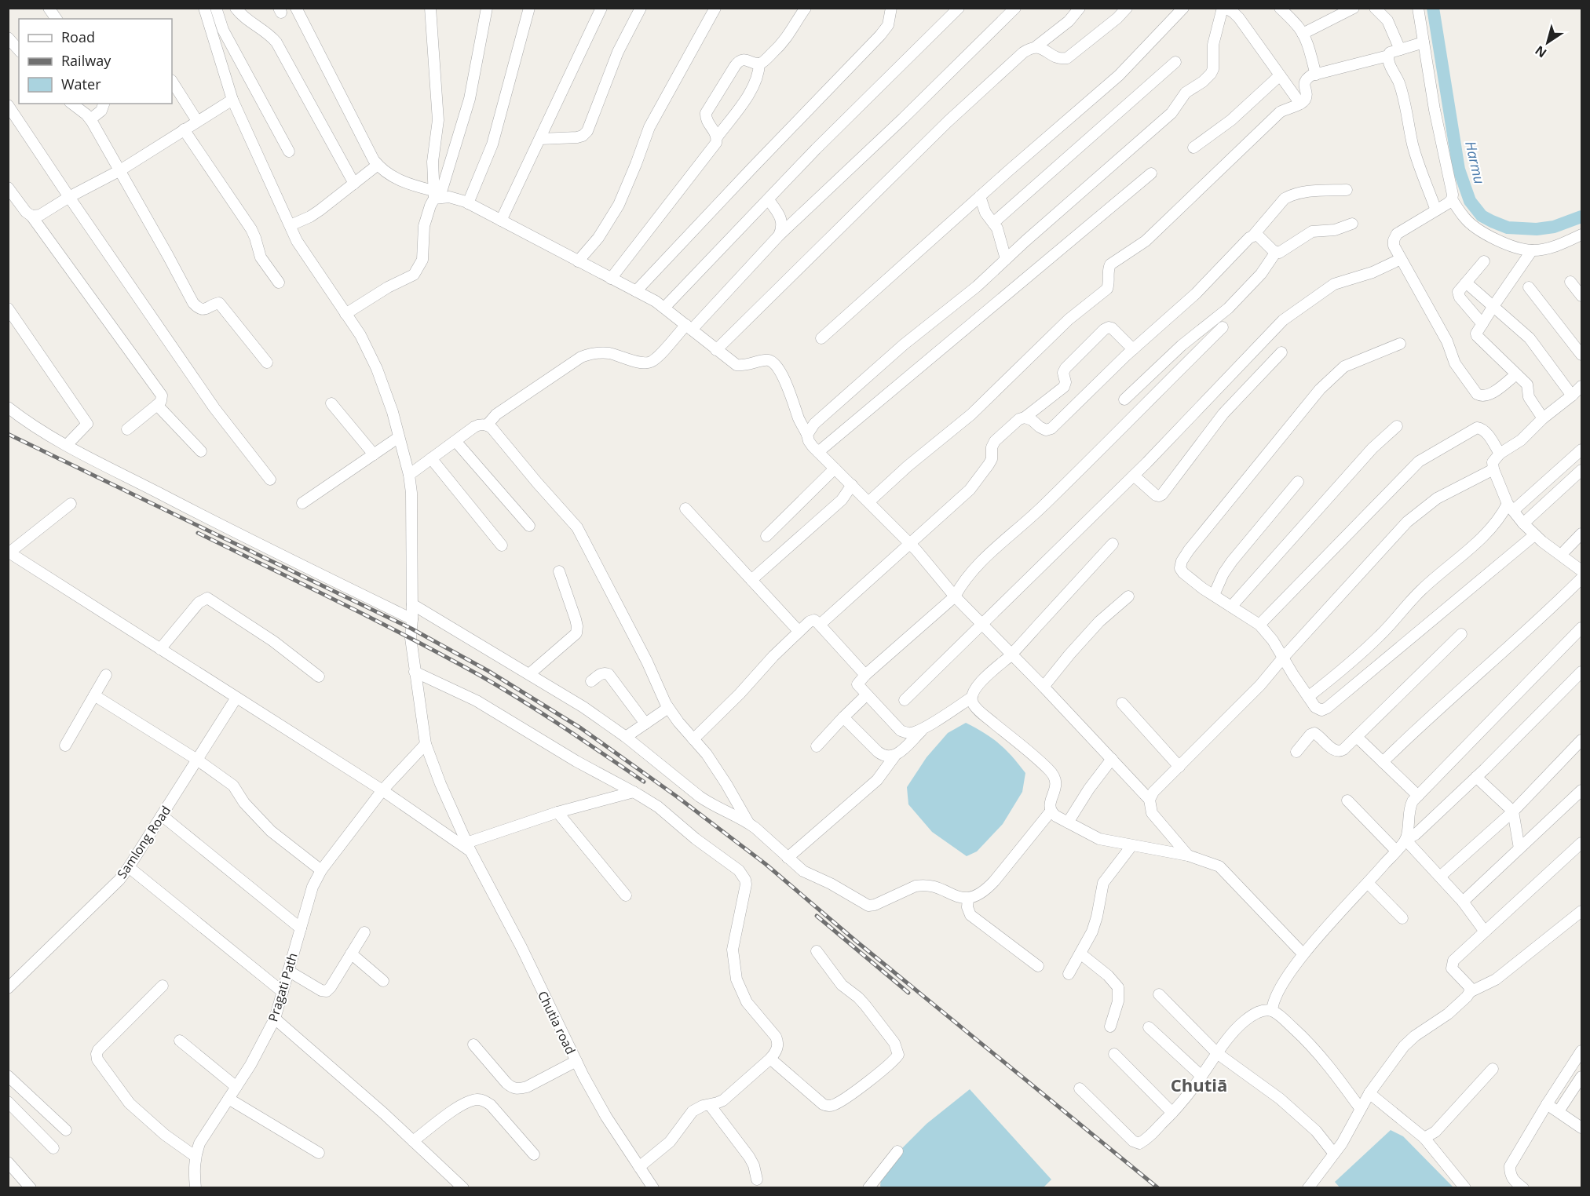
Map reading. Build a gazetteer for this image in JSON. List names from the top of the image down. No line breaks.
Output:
{"streets":{"street":["Samlong Road","Pragati Path","Chutia road"]},"crossings":[["Pragati Path","Chutia road"]],"districts":["Chutiā"],"water":["Harmu"],"legend":["Road","Railway","Water"],"north":"bottom left"}
